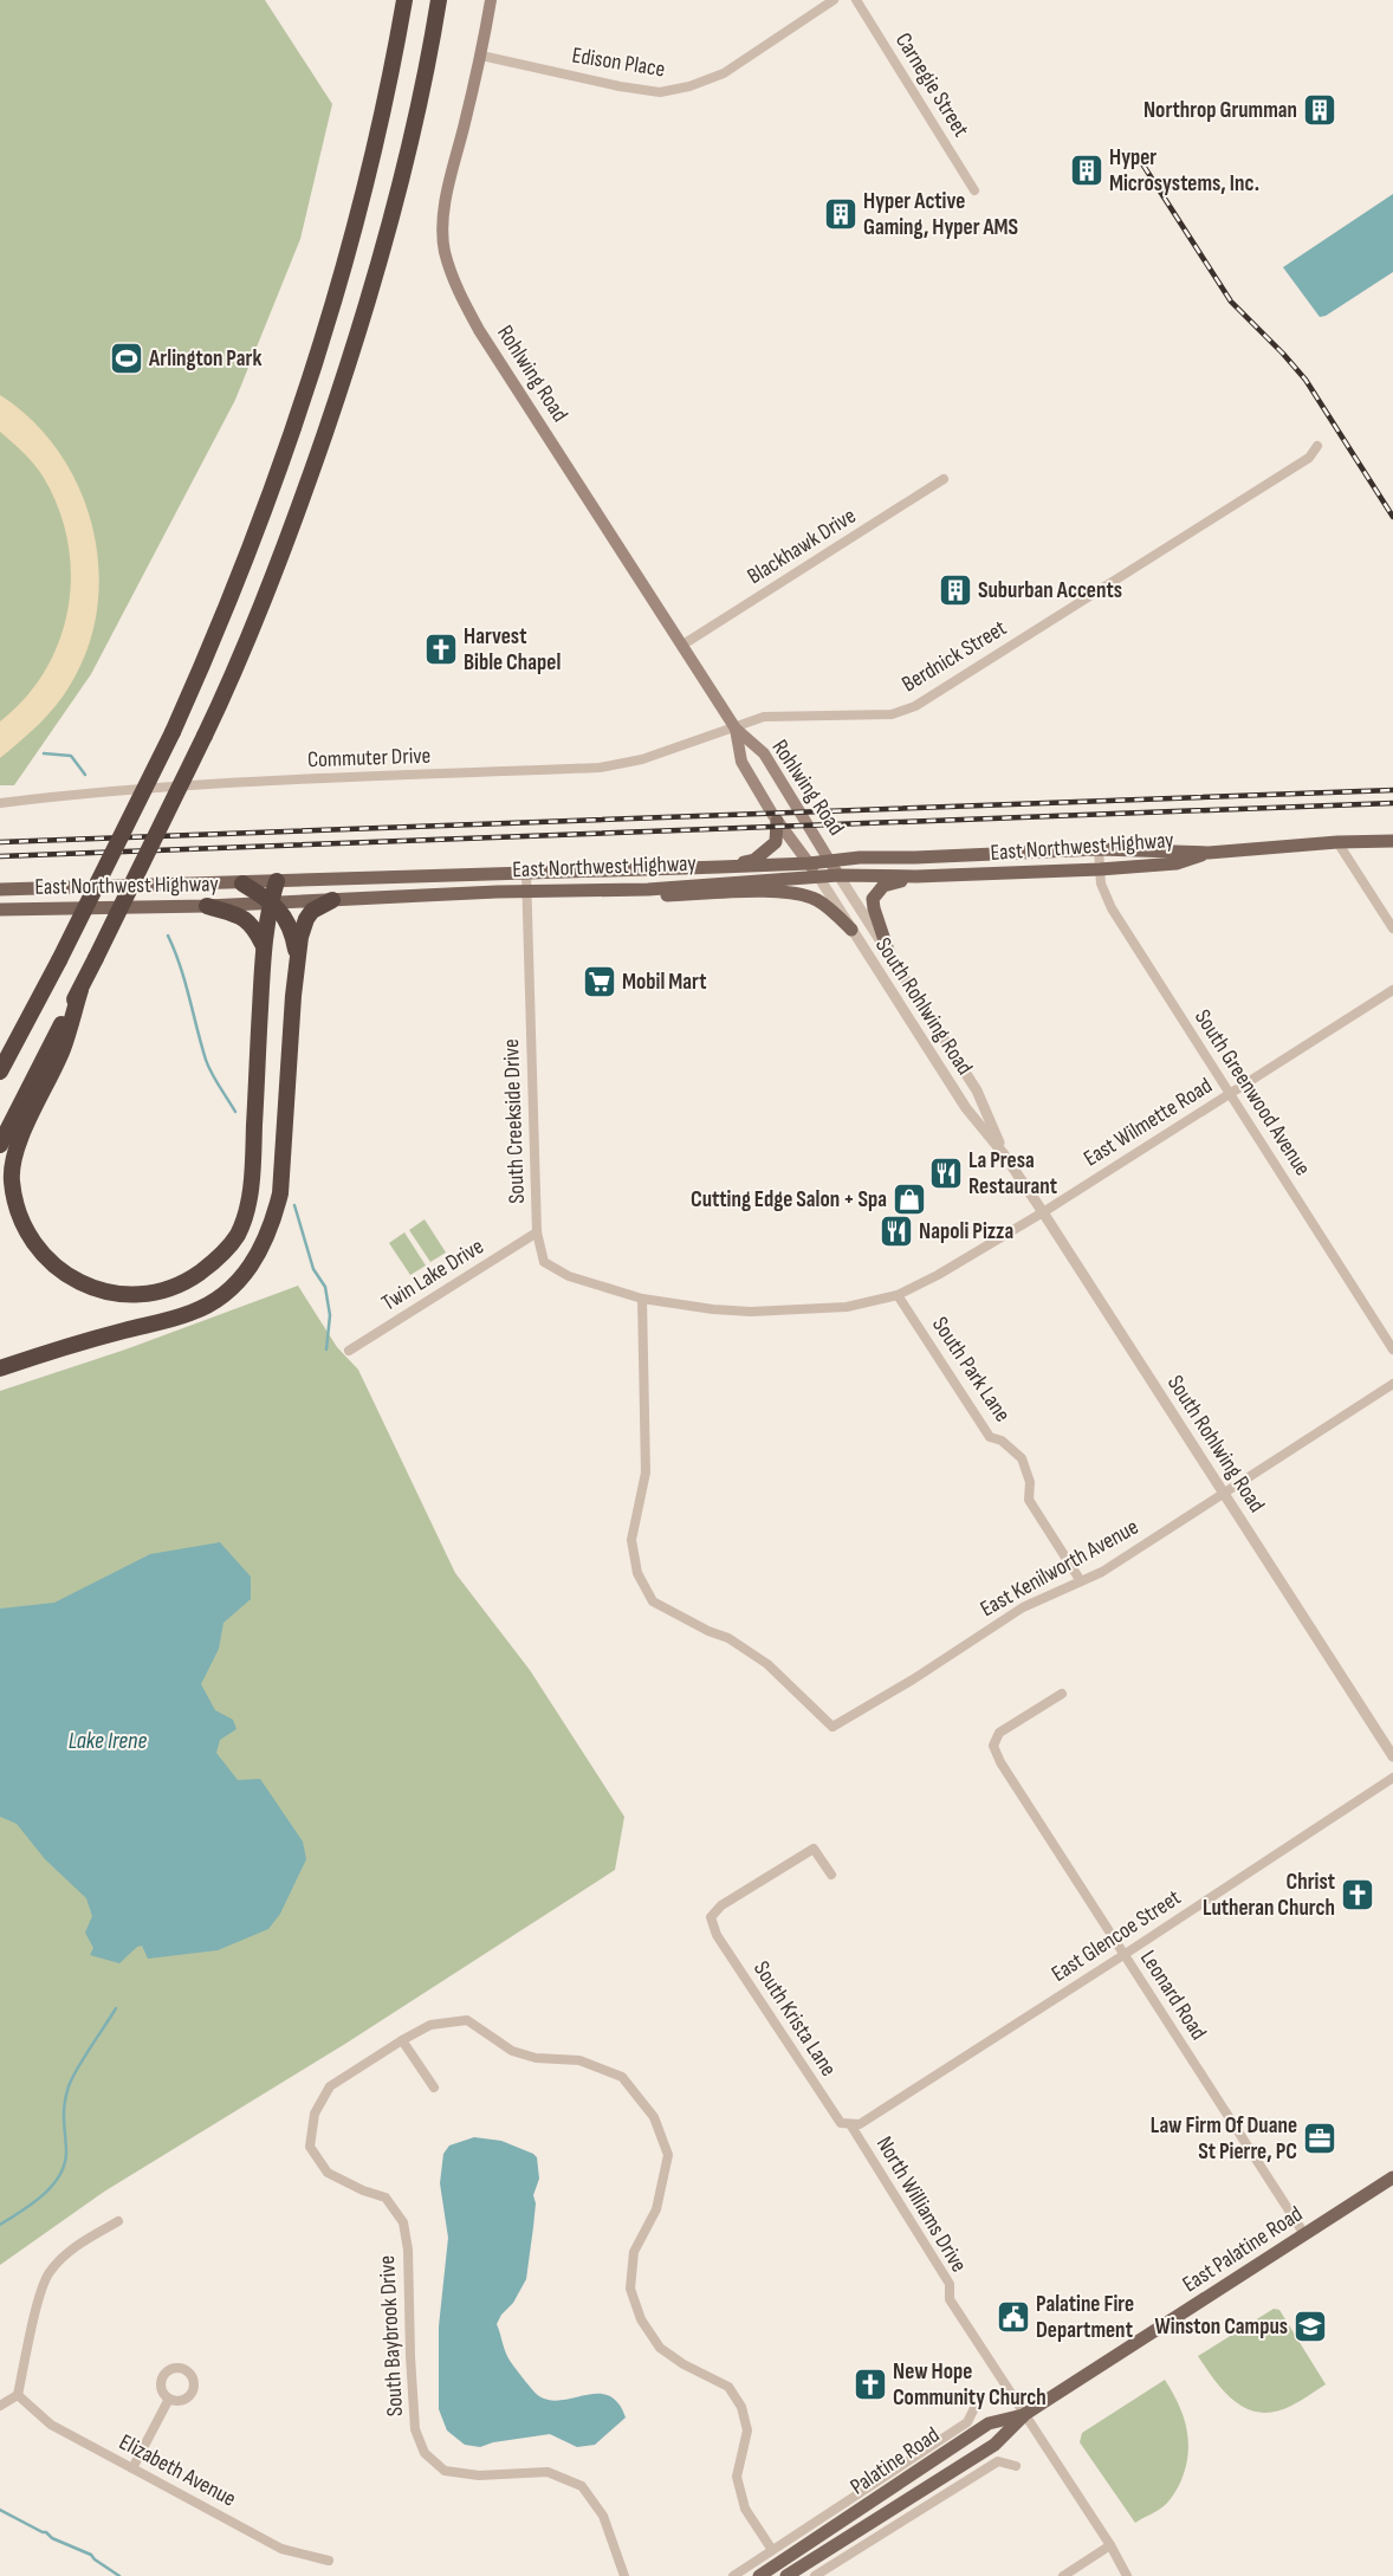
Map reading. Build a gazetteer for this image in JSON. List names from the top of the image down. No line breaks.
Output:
{"streets":{"main road":["Rohlwing Road","East Northwest Highway","East Palatine Road","Palatine Road"],"street":["Edison Place","Carnegie Street","Blackhawk Drive","Berdnick Street","Commuter Drive","South Rohlwing Road","South Greenwood Avenue","South Creekside Drive","East Wilmette Road","Twin Lake Drive","South Park Lane","East Kenilworth Avenue","East Glencoe Street","Leonard Road","South Krista Lane","North Williams Drive","South Baybrook Drive","Elizabeth Avenue"]},"crossings":[["Edison Place","Rohlwing Road"],["Rohlwing Road","Blackhawk Drive"],["Rohlwing Road","Berdnick Street"],["Rohlwing Road","Commuter Drive"],["Rohlwing Road","East Northwest Highway"],["Rohlwing Road","South Rohlwing Road"],["Berdnick Street","Commuter Drive"],["East Northwest Highway","South Rohlwing Road"],["East Northwest Highway","South Greenwood Avenue"],["East Northwest Highway","South Creekside Drive"],["South Rohlwing Road","East Wilmette Road"],["South Rohlwing Road","East Kenilworth Avenue"],["South Greenwood Avenue","East Wilmette Road"],["South Creekside Drive","East Wilmette Road"],["South Creekside Drive","Twin Lake Drive"],["South Creekside Drive","East Kenilworth Avenue"],["East Wilmette Road","South Park Lane"],["East Wilmette Road","East Kenilworth Avenue"],["South Park Lane","East Kenilworth Avenue"],["East Glencoe Street","Leonard Road"],["East Glencoe Street","South Krista Lane"],["East Glencoe Street","North Williams Drive"],["Leonard Road","East Palatine Road"],["South Krista Lane","North Williams Drive"],["North Williams Drive","East Palatine Road"],["North Williams Drive","Palatine Road"],["East Palatine Road","Palatine Road"],["South Baybrook Drive","Palatine Road"]],"water":["Lake Irene"],"places":{"building":["Northrop Grumman","Hyper Microsystems, Inc.","Hyper Active Gaming, Hyper AMS","Suburban Accents"],"sports":["Arlington Park"],"church":["Harvest Bible Chapel","Christ Lutheran Church","New Hope Community Church"],"supermarket":["Mobil Mart"],"restaurant":["La Presa Restaurant","Napoli Pizza"],"shop":["Cutting Edge Salon + Spa"],"office":["Law Firm Of Duane St Pierre, PC"],"public building":["Palatine Fire Department"],"school or university":["Winston Campus"]}}
